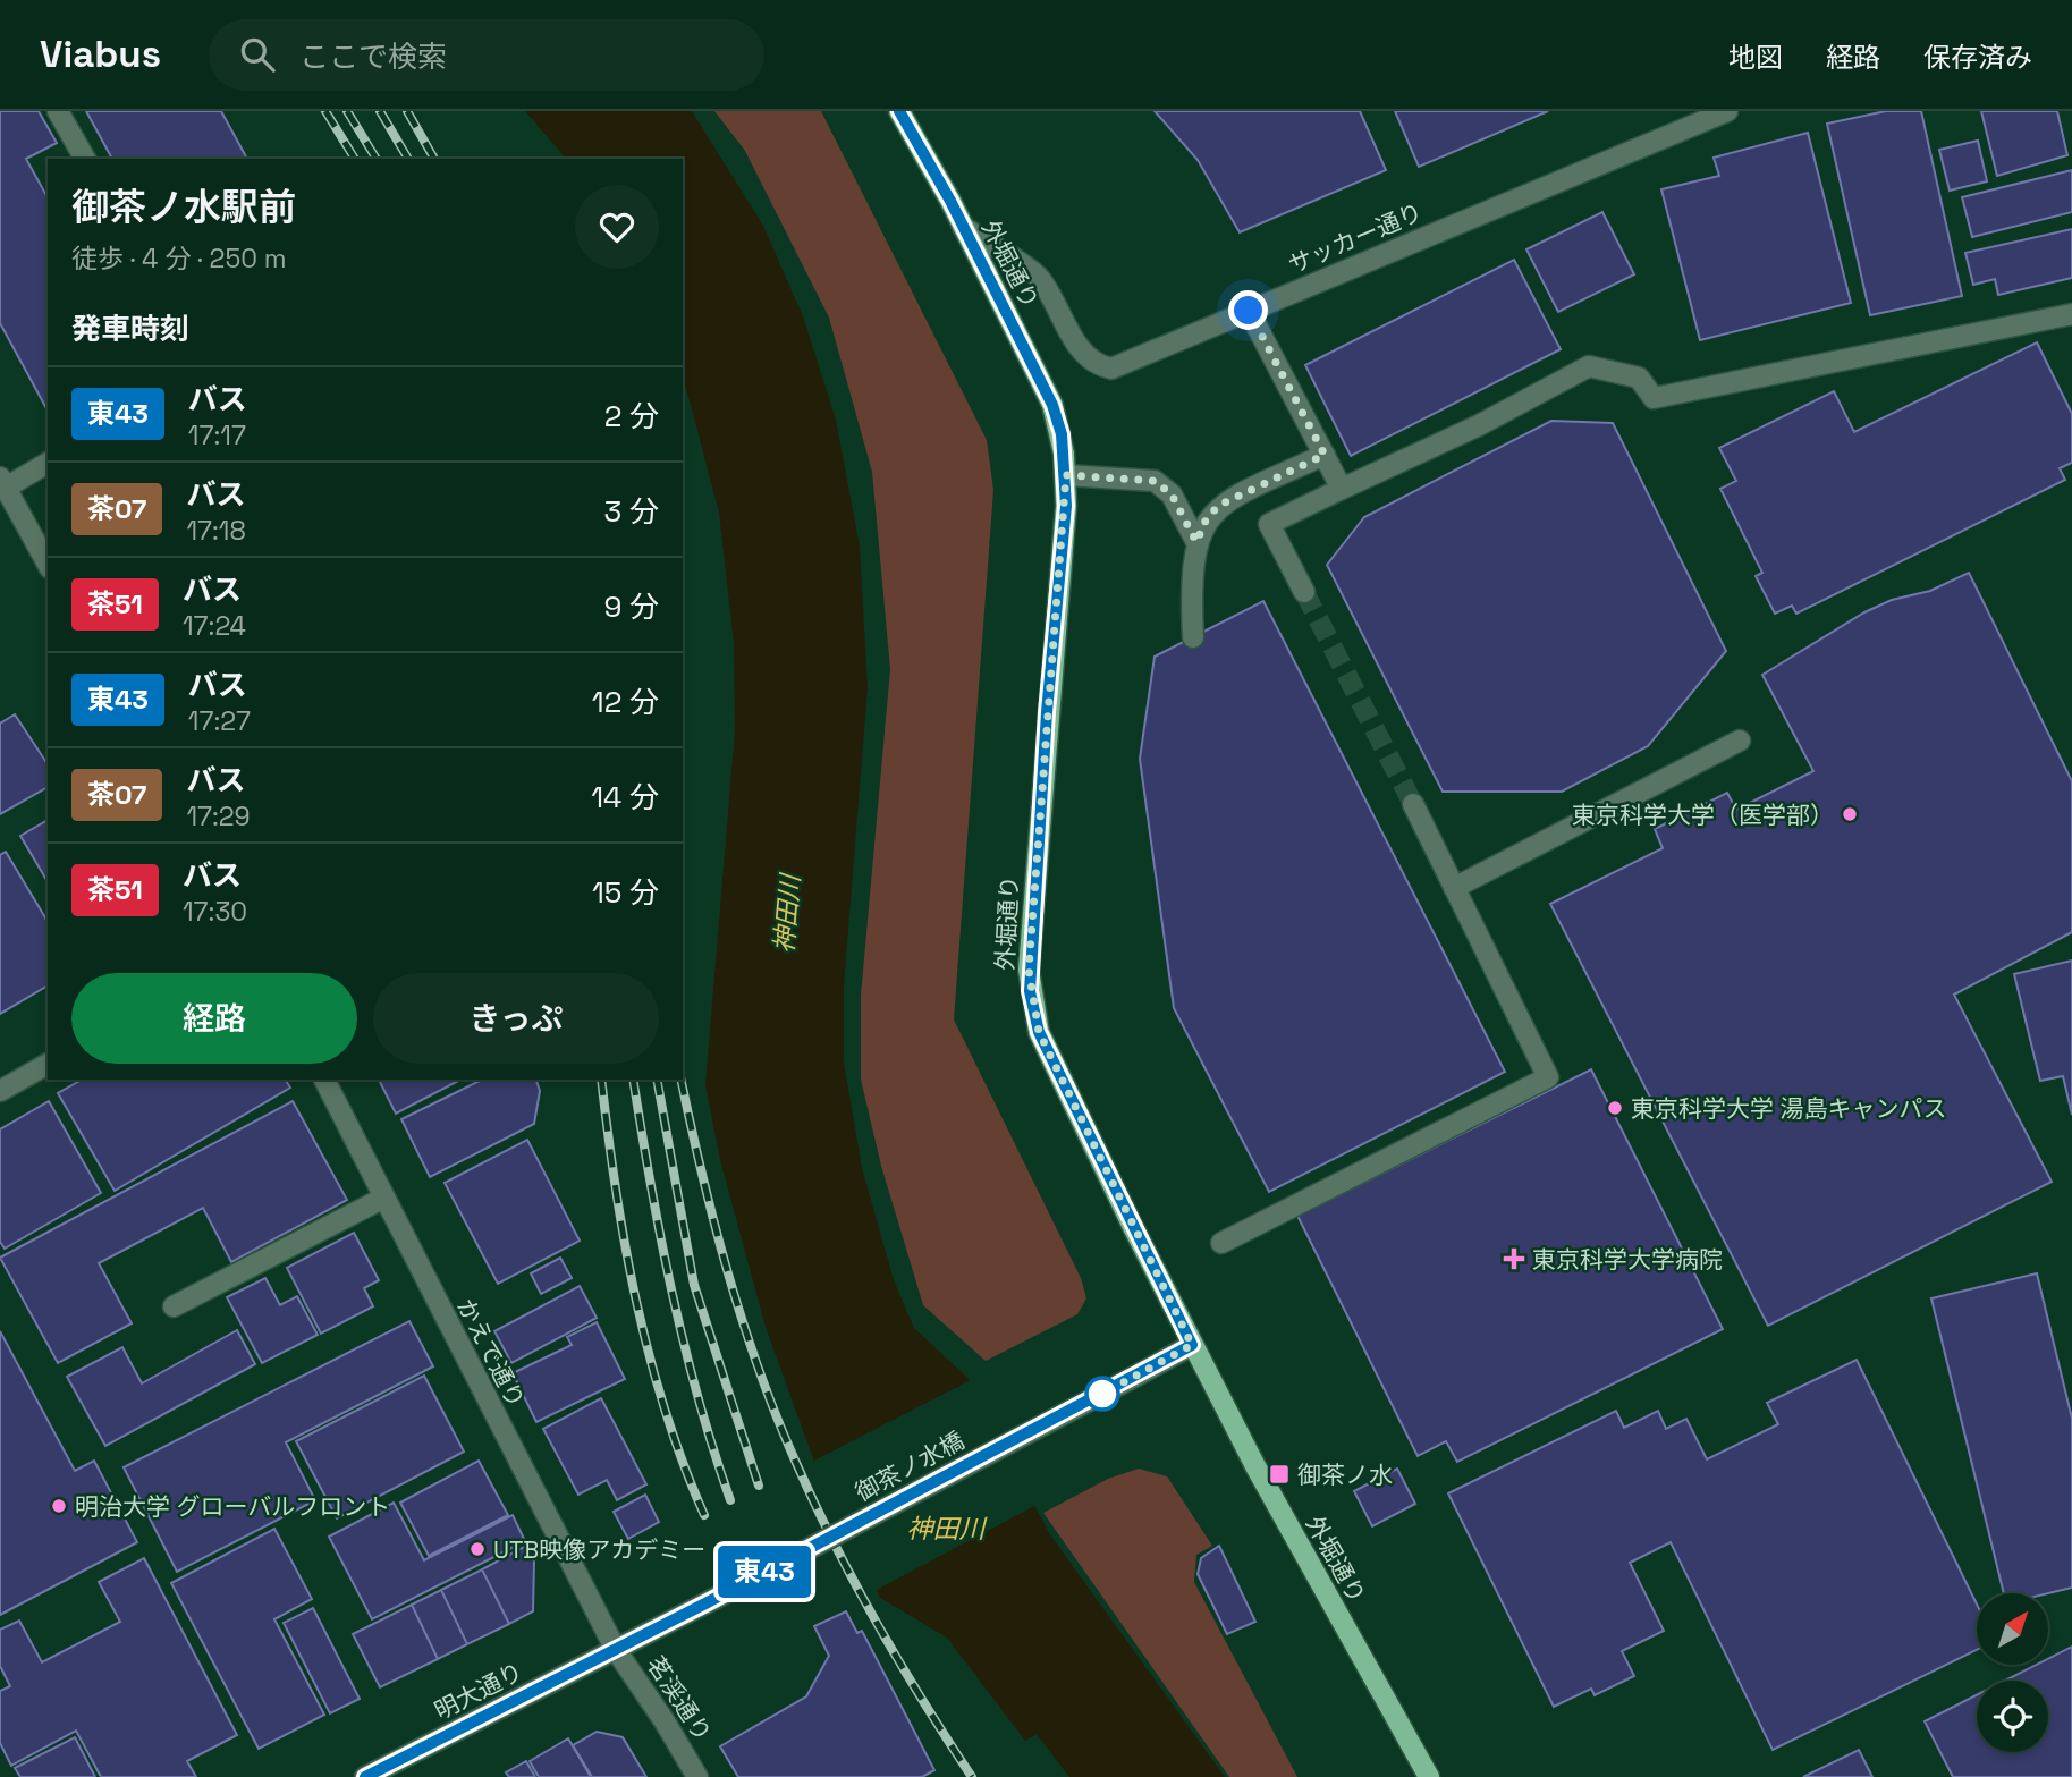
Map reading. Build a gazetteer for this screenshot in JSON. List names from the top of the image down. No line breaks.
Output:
{"streets":{"main road":["外堀通り"],"street":["サッカー通り","かえで通り","御茶ノ水橋","明大通り","茗渓通り"]},"crossings":[["サッカー通り","外堀通り"],["外堀通り","御茶ノ水橋"],["かえで通り","御茶ノ水橋"],["かえで通り","明大通り"],["かえで通り","茗渓通り"],["御茶ノ水橋","明大通り"],["御茶ノ水橋","茗渓通り"],["明大通り","茗渓通り"]],"water":["神田川"],"places":{"other":["東京科学大学（医学部）","東京科学大学 湯島キャンパス","明治大学 グローバルフロント","UTB映像アカデミー"],"health":["東京科学大学病院"],"transit":["御茶ノ水"]},"lines":["bus line 東43"],"north":"top right","page":{"header":"Viabus","search":"ここで検索","nav":["地図","経路","保存済み"],"on_map":"東43","heading":[["御茶ノ水駅前","徒歩 · 4 分 · 250 m"],"発車時刻"],"list":[{"mark":"東43","name":"バス","note":"17:17","value":"2 分"},{"mark":"茶07","name":"バス","note":"17:18","value":"3 分"},{"mark":"茶51","name":"バス","note":"17:24","value":"9 分"},{"mark":"東43","name":"バス","note":"17:27","value":"12 分"},{"mark":"茶07","name":"バス","note":"17:29","value":"14 分"},{"mark":"茶51","name":"バス","note":"17:30","value":"15 分"}],"buttons":["経路","きっぷ"]}}
